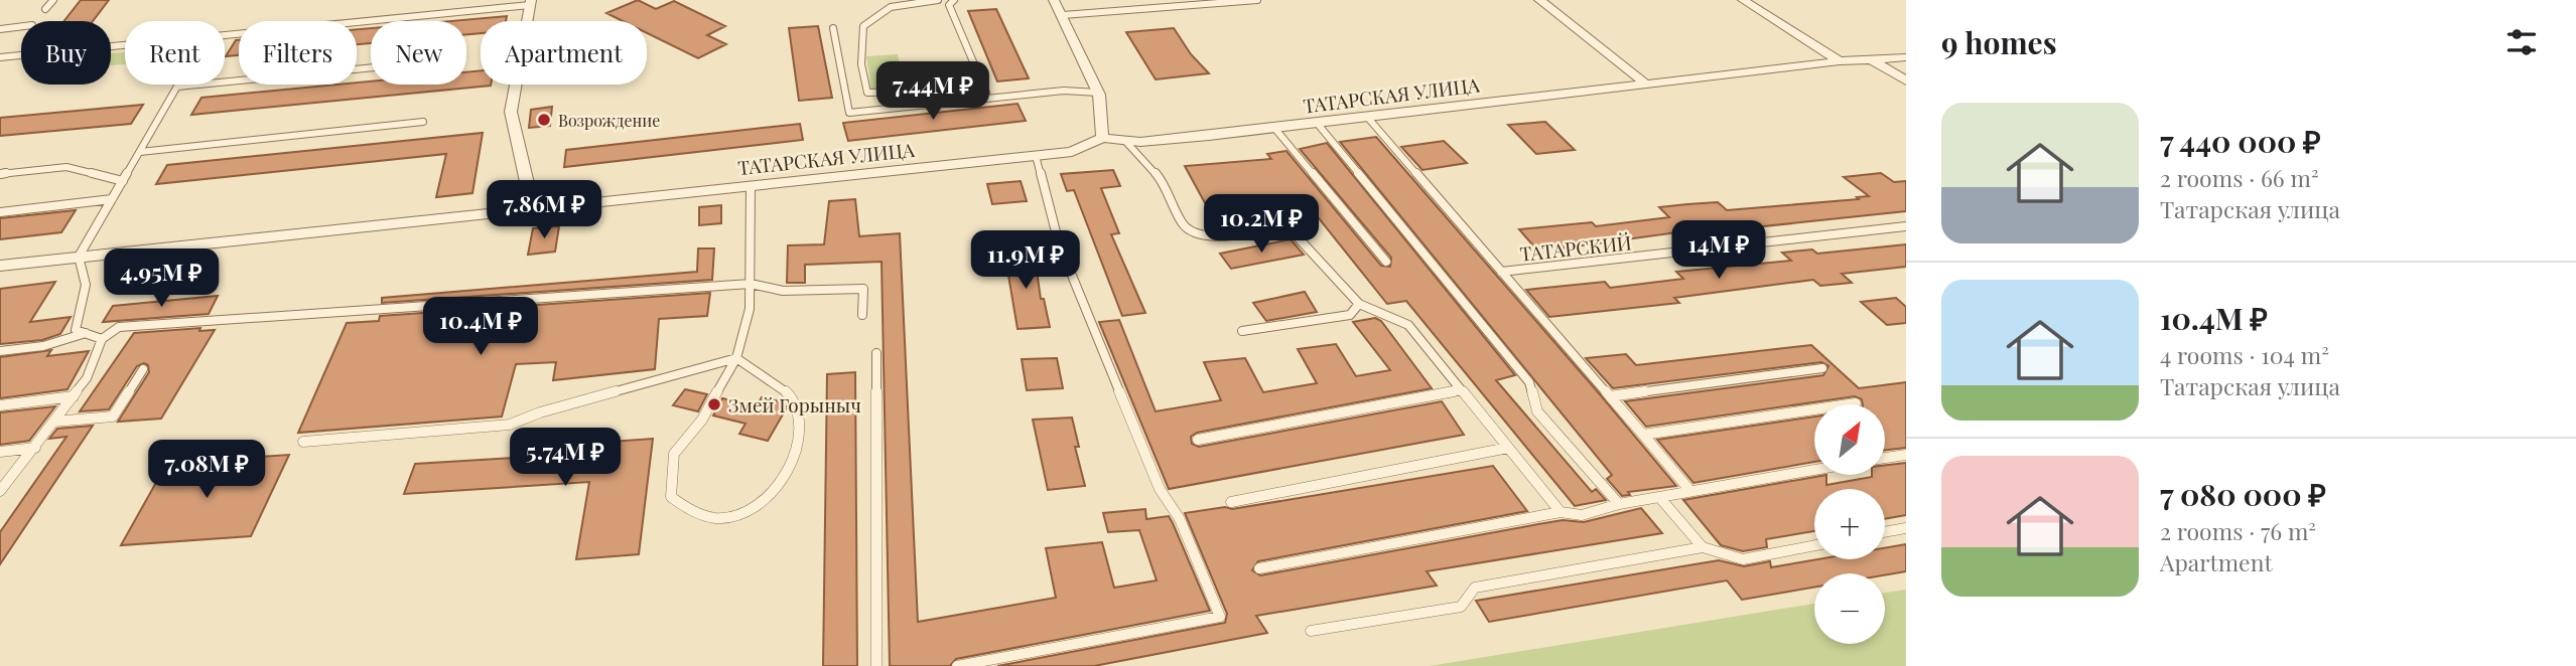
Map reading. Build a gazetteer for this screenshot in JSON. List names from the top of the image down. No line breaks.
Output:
{"streets":{"street":["ТАТАРСКАЯ УЛИЦА"],"lane":["ТАТАРСКИЙ"]},"places":["Возрождение","Змей Горыныч"],"north":"top right","page":{"heading":"9 homes","chip":["Buy","Rent","Filters","New","Apartment"],"price":["7.44M ₽","7.86M ₽","10.2M ₽","14M ₽","11.9M ₽","4.95M ₽","10.4M ₽","5.74M ₽","7.08M ₽"],"list":[{"name":"7 440 000 ₽","note":"2 rooms · 66 m² · Татарская улица"},{"name":"10.4M ₽","note":"4 rooms · 104 m² · Татарская улица"},{"name":"7 080 000 ₽","note":"2 rooms · 76 m² · Apartment"}],"map_buttons":["+","−"]}}
